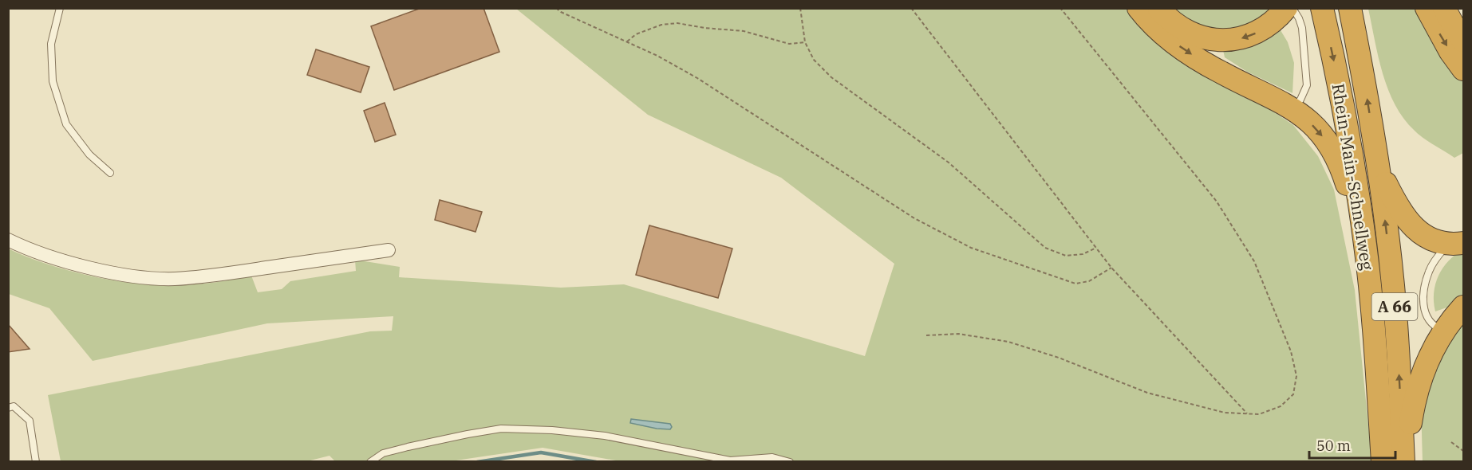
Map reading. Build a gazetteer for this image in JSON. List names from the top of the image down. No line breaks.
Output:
{"streets":{"highway":["Rhein-Main-Schnellweg","A 66"]},"scale_bar":"50 m"}
